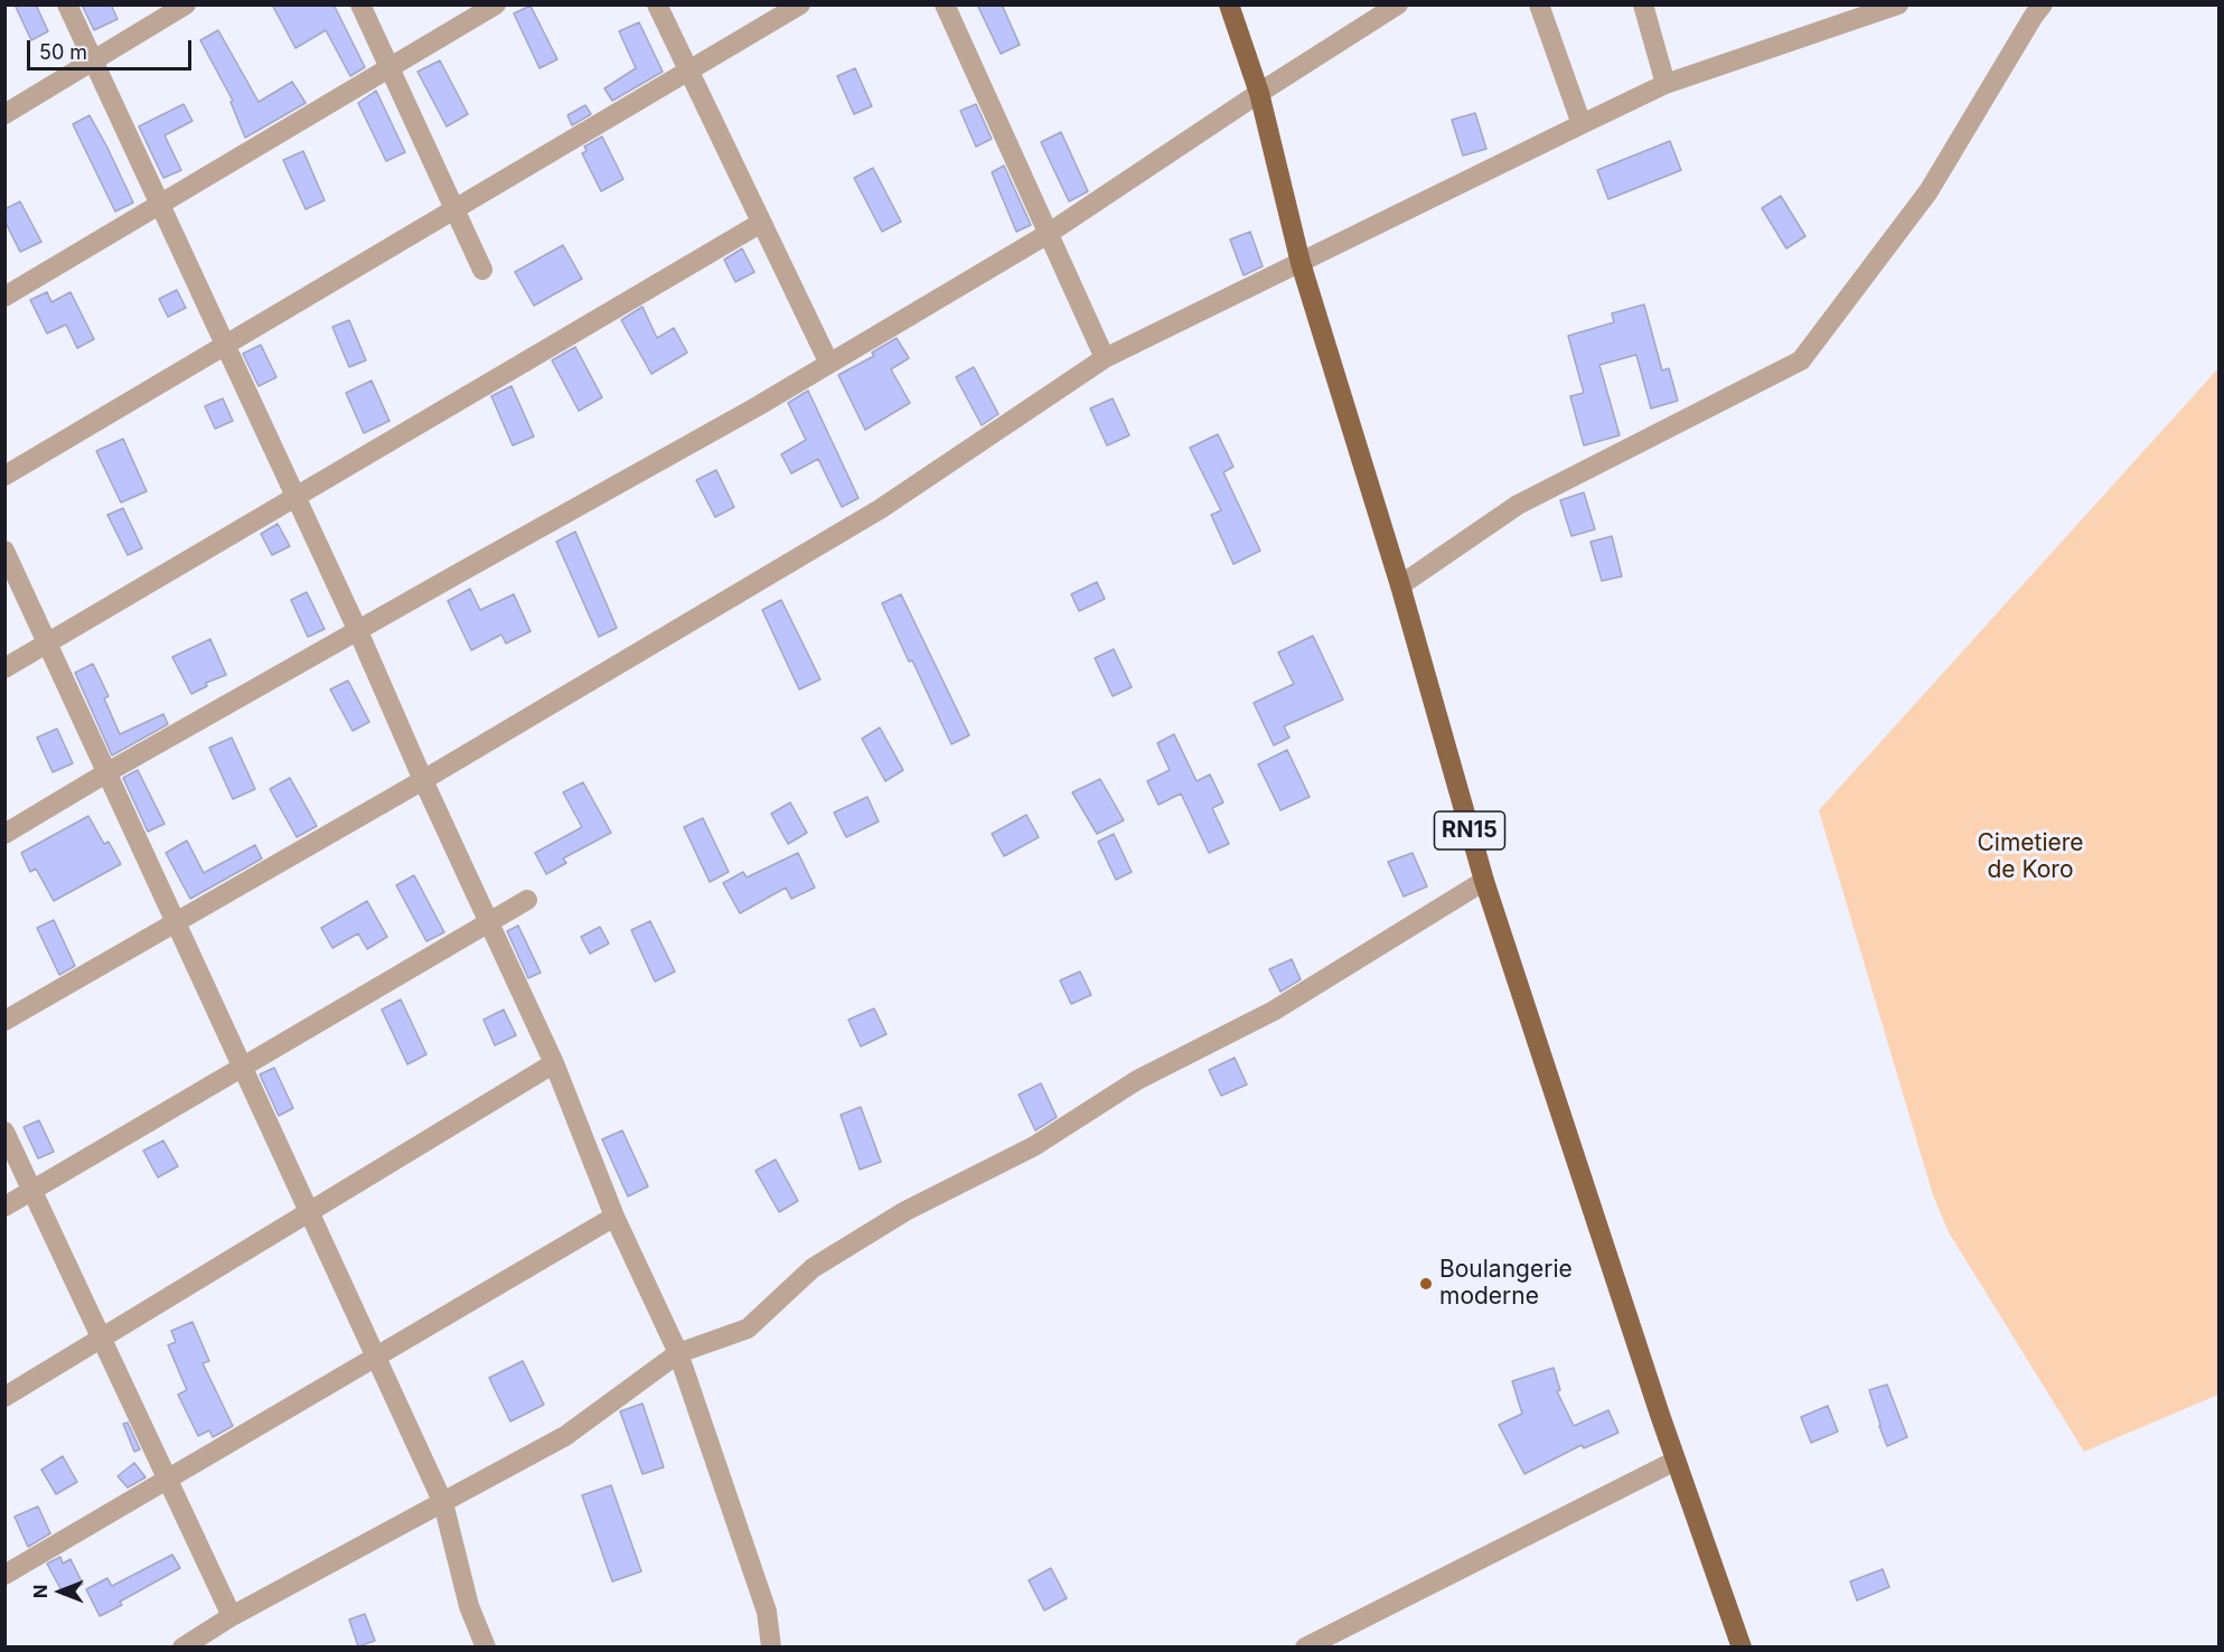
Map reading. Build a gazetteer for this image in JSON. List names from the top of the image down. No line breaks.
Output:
{"streets":{"main road":["RN15"]},"parks":["Cimetiere de Koro"],"places":["Boulangerie moderne"],"scale_bar":"50 m","north":"left"}
